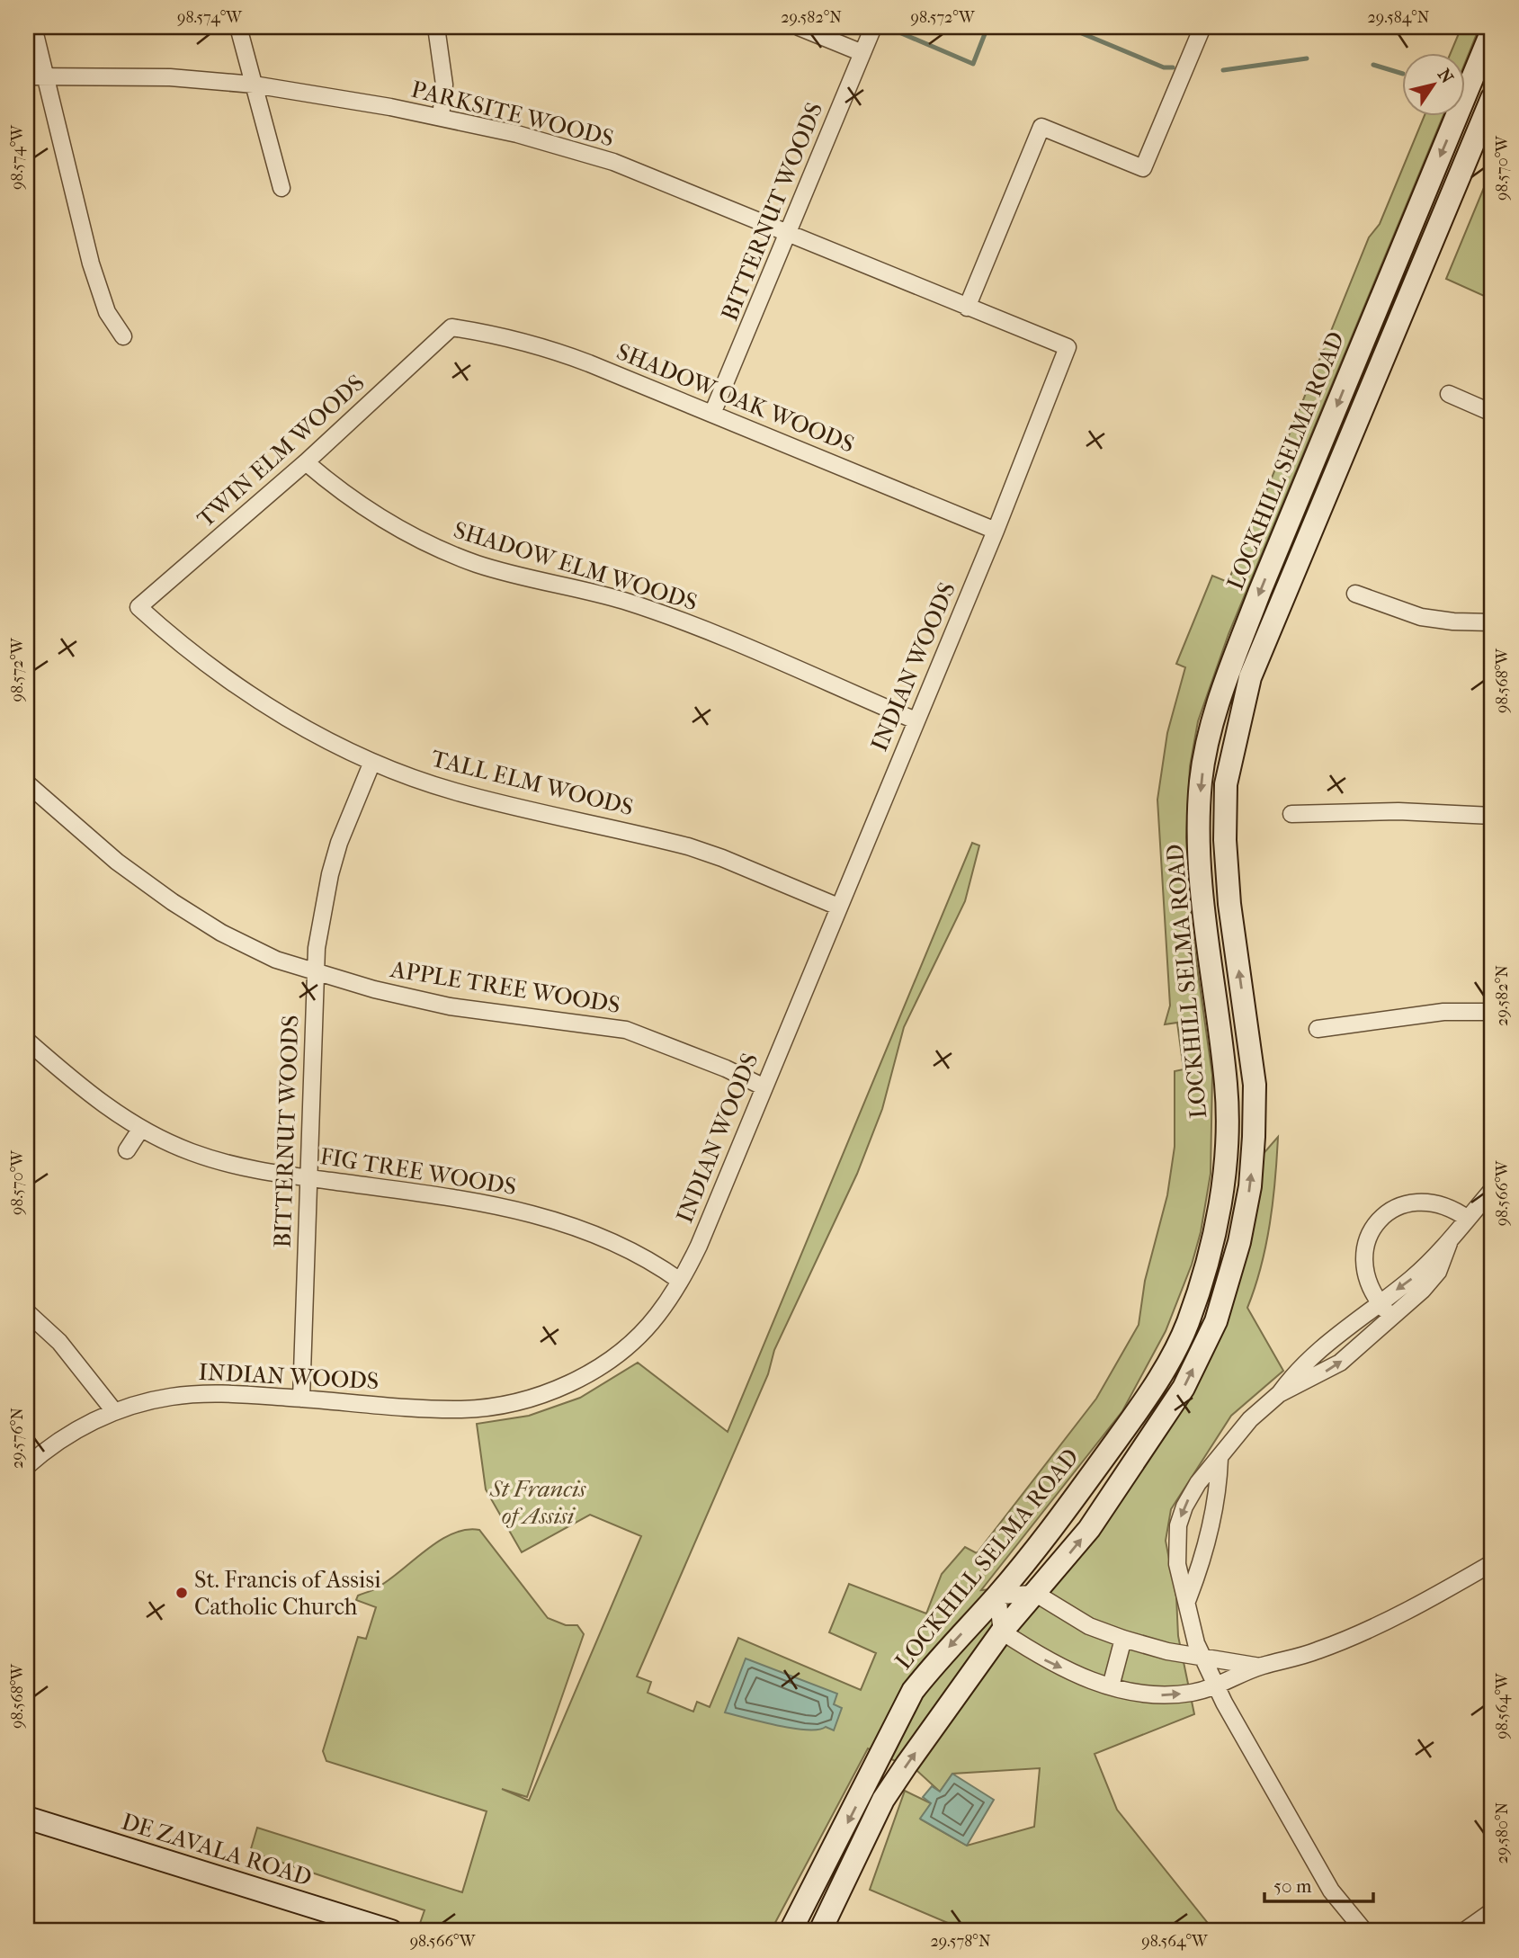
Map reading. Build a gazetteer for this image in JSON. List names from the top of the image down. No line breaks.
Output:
{"streets":{"main road":["LOCKHILL SELMA ROAD","DE ZAVALA ROAD"],"street":["PARKSITE WOODS","BITTERNUT WOODS","SHADOW OAK WOODS","TWIN ELM WOODS","SHADOW ELM WOODS","INDIAN WOODS","TALL ELM WOODS","APPLE TREE WOODS","FIG TREE WOODS"]},"crossings":[["PARKSITE WOODS","BITTERNUT WOODS"],["PARKSITE WOODS","INDIAN WOODS"],["BITTERNUT WOODS","SHADOW OAK WOODS"],["BITTERNUT WOODS","INDIAN WOODS"],["BITTERNUT WOODS","TALL ELM WOODS"],["BITTERNUT WOODS","APPLE TREE WOODS"],["BITTERNUT WOODS","FIG TREE WOODS"],["SHADOW OAK WOODS","TWIN ELM WOODS"],["SHADOW OAK WOODS","INDIAN WOODS"],["TWIN ELM WOODS","SHADOW ELM WOODS"],["TWIN ELM WOODS","TALL ELM WOODS"],["SHADOW ELM WOODS","INDIAN WOODS"],["INDIAN WOODS","TALL ELM WOODS"],["INDIAN WOODS","APPLE TREE WOODS"],["INDIAN WOODS","FIG TREE WOODS"]],"parks":["St Francis of Assisi"],"places":["St. Francis of Assisi Catholic Church"],"scale_bar":"50 m","north":"top right","coordinates":["98.574°W","29.582°N","98.572°W","29.584°N","98.570°W","98.568°W","98.566°W","29.576°N","98.564°W","29.580°N","29.578°N"]}
